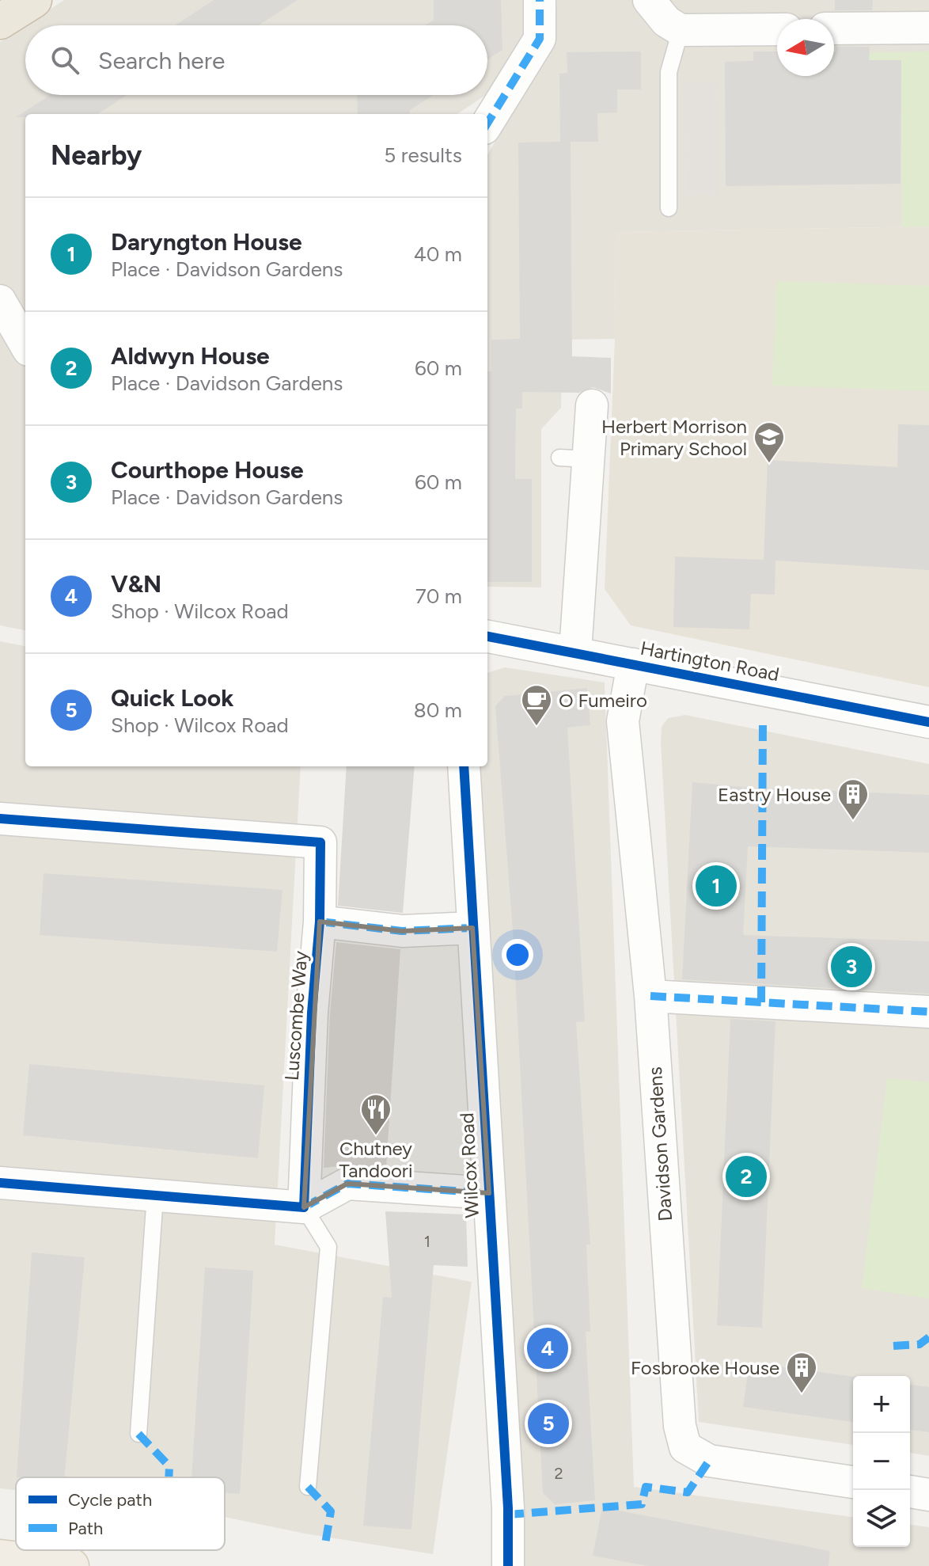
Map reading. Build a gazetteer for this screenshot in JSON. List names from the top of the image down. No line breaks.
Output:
{"streets":{"street":["Hartington Road","Luscombe Way","Davidson Gardens","Wilcox Road"]},"crossings":[["Hartington Road","Davidson Gardens"]],"places":{"school or university":["Herbert Morrison Primary School"],"cafe":["O Fumeiro"],"building":["Eastry House","Fosbrooke House"],"restaurant":["Chutney Tandoori"]},"house_numbers":["1","2"],"legend":["Cycle path","Path"],"north":"left","page":{"search":"Search here","heading":["Nearby","5 results"],"list":[{"mark":"1","name":"Daryngton House","note":"Place · Davidson Gardens","value":"40 m"},{"mark":"2","name":"Aldwyn House","note":"Place · Davidson Gardens","value":"60 m"},{"mark":"3","name":"Courthope House","note":"Place · Davidson Gardens","value":"60 m"},{"mark":"4","name":"V&N","note":"Shop · Wilcox Road","value":"70 m"},{"mark":"5","name":"Quick Look","note":"Shop · Wilcox Road","value":"80 m"}],"pins":["1","3","2","4","5"],"map_buttons":["+","−"]}}
